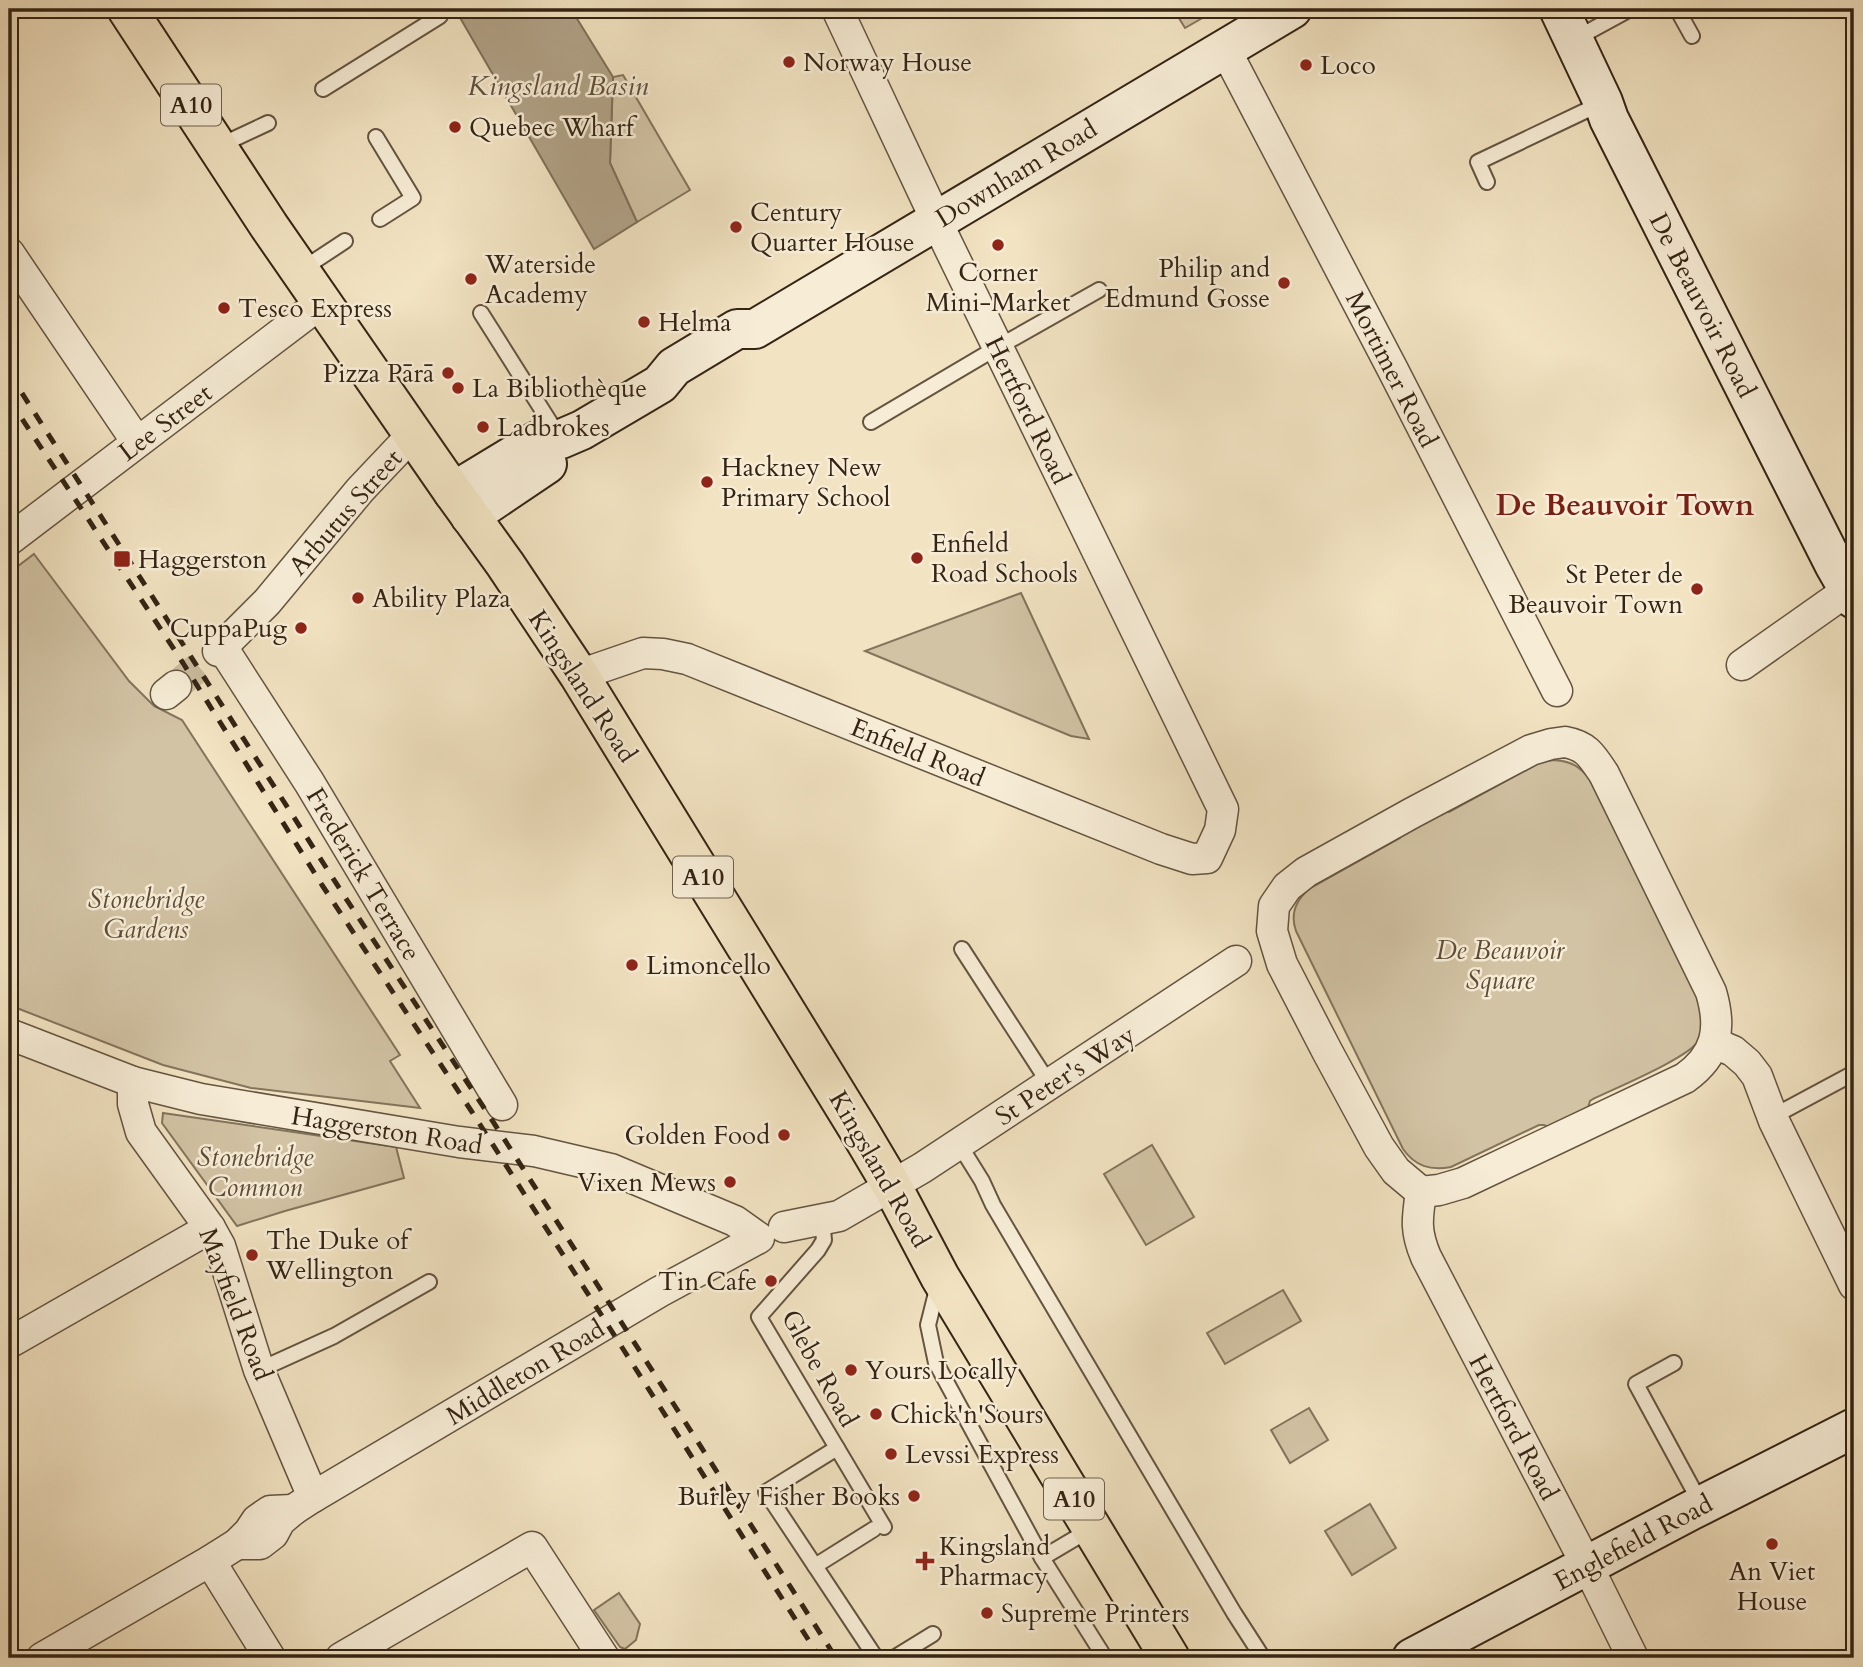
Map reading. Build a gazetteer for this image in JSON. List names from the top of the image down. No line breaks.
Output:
{"streets":{"highway":["A10","Kingsland Road"],"street":["Downham Road","De Beauvoir Road","Mortimer Road","Hertford Road","Lee Street","Arbutus Street","Enfield Road","Frederick Terrace","St Peter's Way","Haggerston Road","Mayfield Road","Middleton Road","Englefield Road"],"lane":["Glebe Road"]},"crossings":[["Downham Road","Mortimer Road"],["Downham Road","Hertford Road"],["Hertford Road","Enfield Road"],["Hertford Road","Englefield Road"],["Lee Street","Kingsland Road"],["Arbutus Street","Kingsland Road"],["Arbutus Street","Frederick Terrace"],["Kingsland Road","Enfield Road"],["Kingsland Road","St Peter's Way"],["Kingsland Road","Middleton Road"],["St Peter's Way","Middleton Road"],["Haggerston Road","Mayfield Road"],["Haggerston Road","Middleton Road"],["Mayfield Road","Middleton Road"],["Glebe Road","Middleton Road"]],"districts":["De Beauvoir Town"],"water":["Kingsland Basin"],"parks":["Stonebridge Gardens","De Beauvoir Square","Stonebridge Common"],"places":{"other":["Norway House","Loco","Quebec Wharf","Century Quarter House","Corner Mini-Market","Waterside Academy","Philip and Edmund Gosse","Tesco Express","Helma","Pizza Pārā","La Bibliothèque","Ladbrokes","Hackney New Primary School","Enfield Road Schools","St Peter de Beauvoir Town","Ability Plaza","CuppaPug","Limoncello","Golden Food","Vixen Mews","The Duke of Wellington","Tin Cafe","Yours Locally","Chick'n'Sours","Levssi Express","Burley Fisher Books","An Viet House","Supreme Printers"],"transit":["Haggerston"],"health":["Kingsland Pharmacy"]}}
